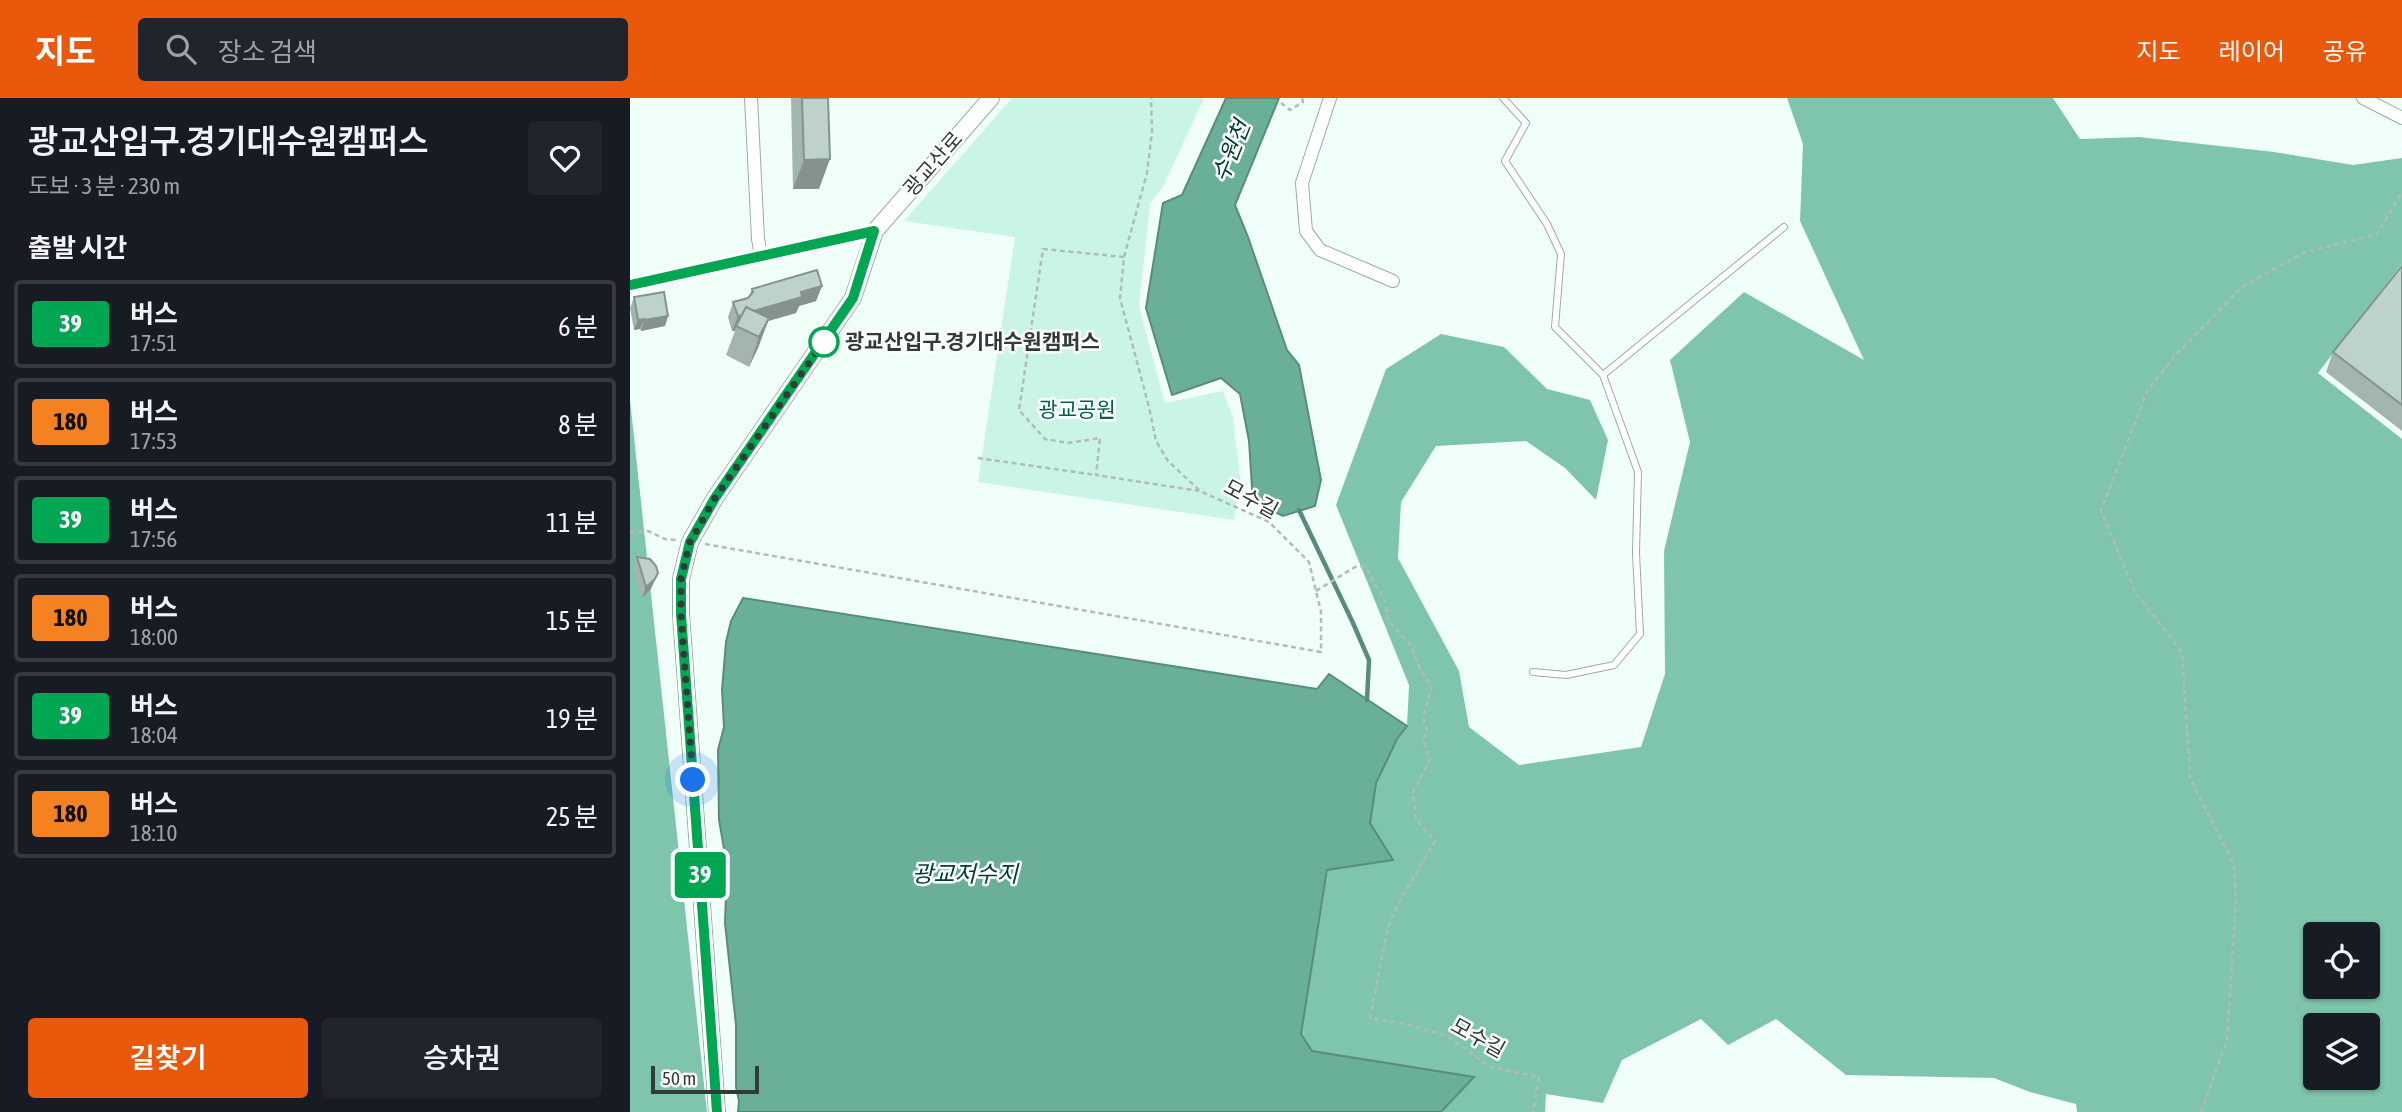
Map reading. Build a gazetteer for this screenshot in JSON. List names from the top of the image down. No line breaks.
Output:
{"streets":{"street":["광교산로"],"path":["모수길"]},"water":["수원천","광교저수지"],"parks":["광교공원"],"places":["광교산입구.경기대수원캠퍼스"],"lines":["bus line 39"],"scale_bar":"50 m","page":{"header":"지도","search":"장소 검색","nav":["지도","레이어","공유"],"heading":[["광교산입구.경기대수원캠퍼스","도보 · 3 분 · 230 m"],"출발 시간"],"on_map":"39","list":[{"mark":"39","name":"버스","note":"17:51","value":"6 분"},{"mark":"180","name":"버스","note":"17:53","value":"8 분"},{"mark":"39","name":"버스","note":"17:56","value":"11 분"},{"mark":"180","name":"버스","note":"18:00","value":"15 분"},{"mark":"39","name":"버스","note":"18:04","value":"19 분"},{"mark":"180","name":"버스","note":"18:10","value":"25 분"}],"buttons":["길찾기","승차권"],"scale":"50 m"}}
